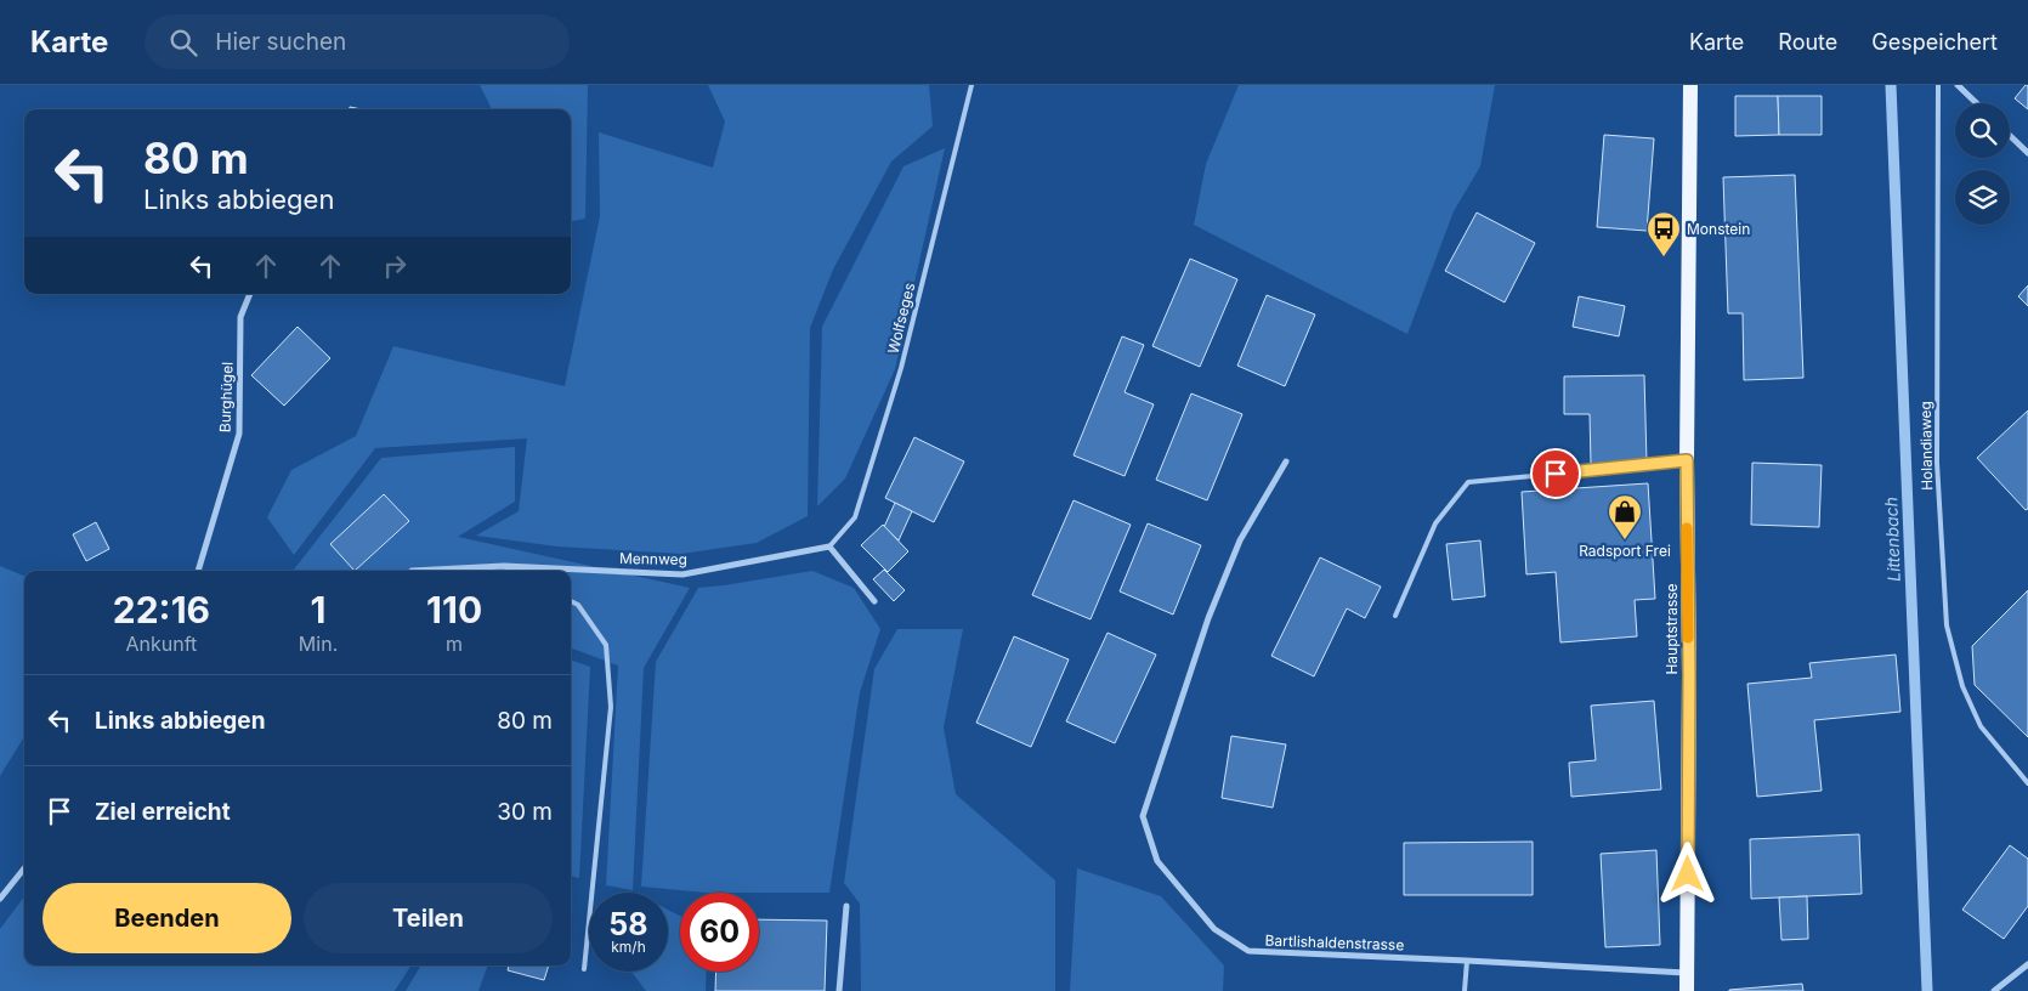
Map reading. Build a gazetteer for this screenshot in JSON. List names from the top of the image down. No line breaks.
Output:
{"streets":{"main road":["Hauptstrasse"],"street":["Burghügel","Mennweg","Bartlishaldenstrasse"],"lane":["Wolfseges","Holandiaweg"]},"crossings":[["Wolfseges","Mennweg"],["Hauptstrasse","Bartlishaldenstrasse"]],"water":["Littenbach"],"places":{"bus stop":["Monstein"],"shop":["Radsport Frei"]},"page":{"header":"Karte","search":"Hier suchen","nav":["Karte","Route","Gespeichert"],"turn":["80 m","Links abbiegen"],"eta":["22:16","Ankunft","1","Min.","110","m"],"list":[{"name":"Links abbiegen","value":"80 m"},{"name":"Ziel erreicht","value":"30 m"}],"buttons":["Beenden","Teilen"],"speed":"58 km/h","limit":"60"}}
